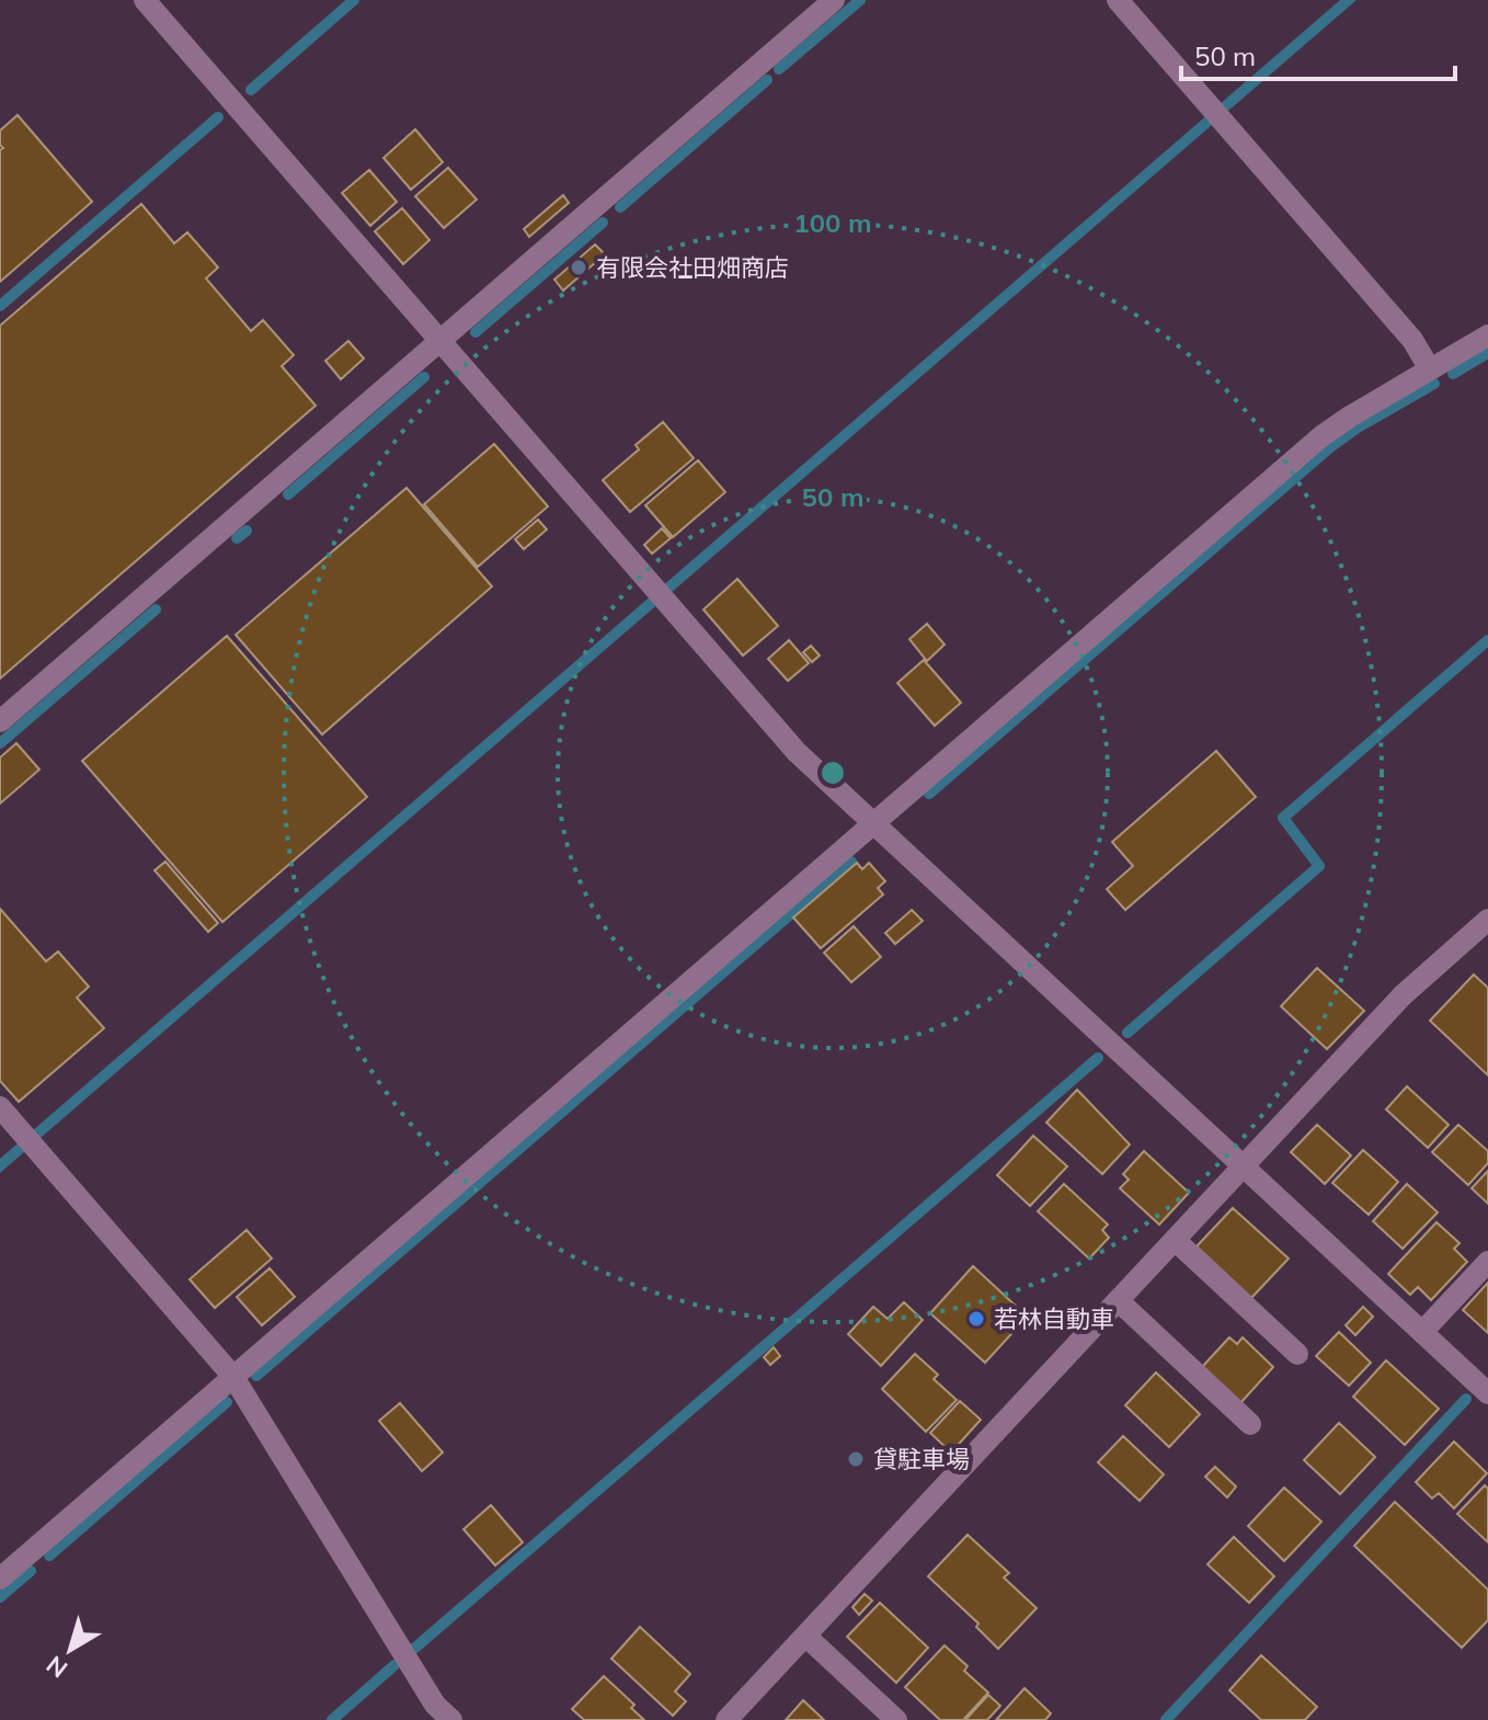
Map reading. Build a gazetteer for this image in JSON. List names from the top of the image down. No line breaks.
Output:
{"places":["有限会社田畑商店","若林自動車","貸駐車場"],"scale_bar":"50 m","north":"bottom left","rings":["100 m","50 m"]}
